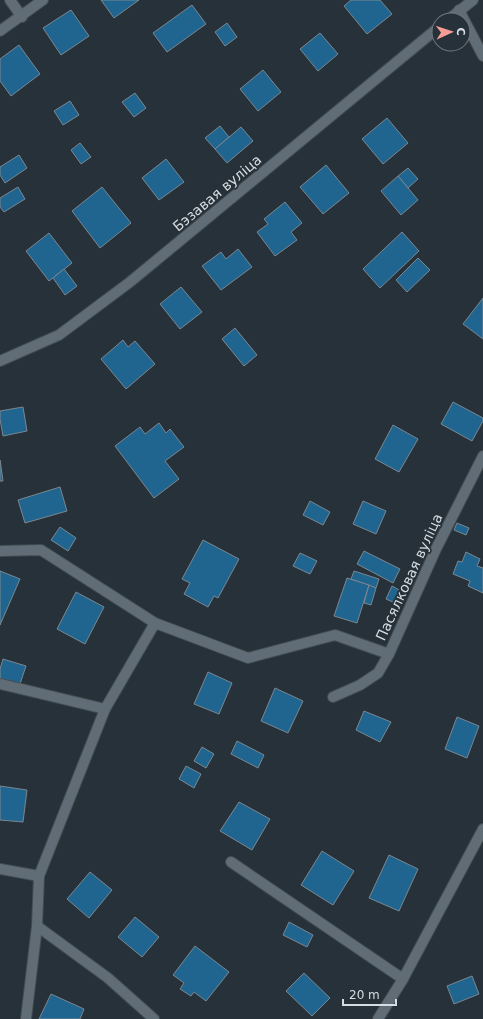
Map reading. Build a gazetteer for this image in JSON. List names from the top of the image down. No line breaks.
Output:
{"streets":{"street":["Бэзавая вуліца","Пасялковая вуліца"]},"scale_bar":"20 m","north":"right"}
